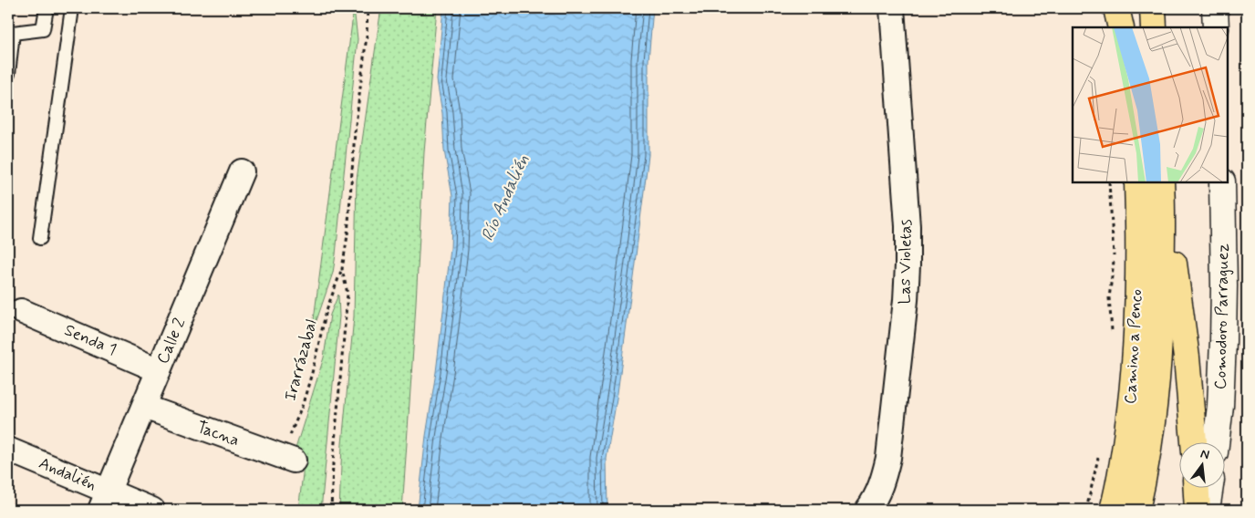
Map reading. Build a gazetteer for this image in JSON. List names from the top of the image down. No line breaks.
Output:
{"streets":{"highway":["Camino a Penco"],"street":["Las Violetas","Comodoro Parraguez","Senda 1","Calle 2","Tacna","Andalién"],"path":["Irarrázabal"]},"crossings":[["Senda 1","Calle 2"],["Calle 2","Tacna"],["Calle 2","Andalién"],["Irarrázabal","Tacna"]],"water":["Río Andalién"],"north":"top"}
